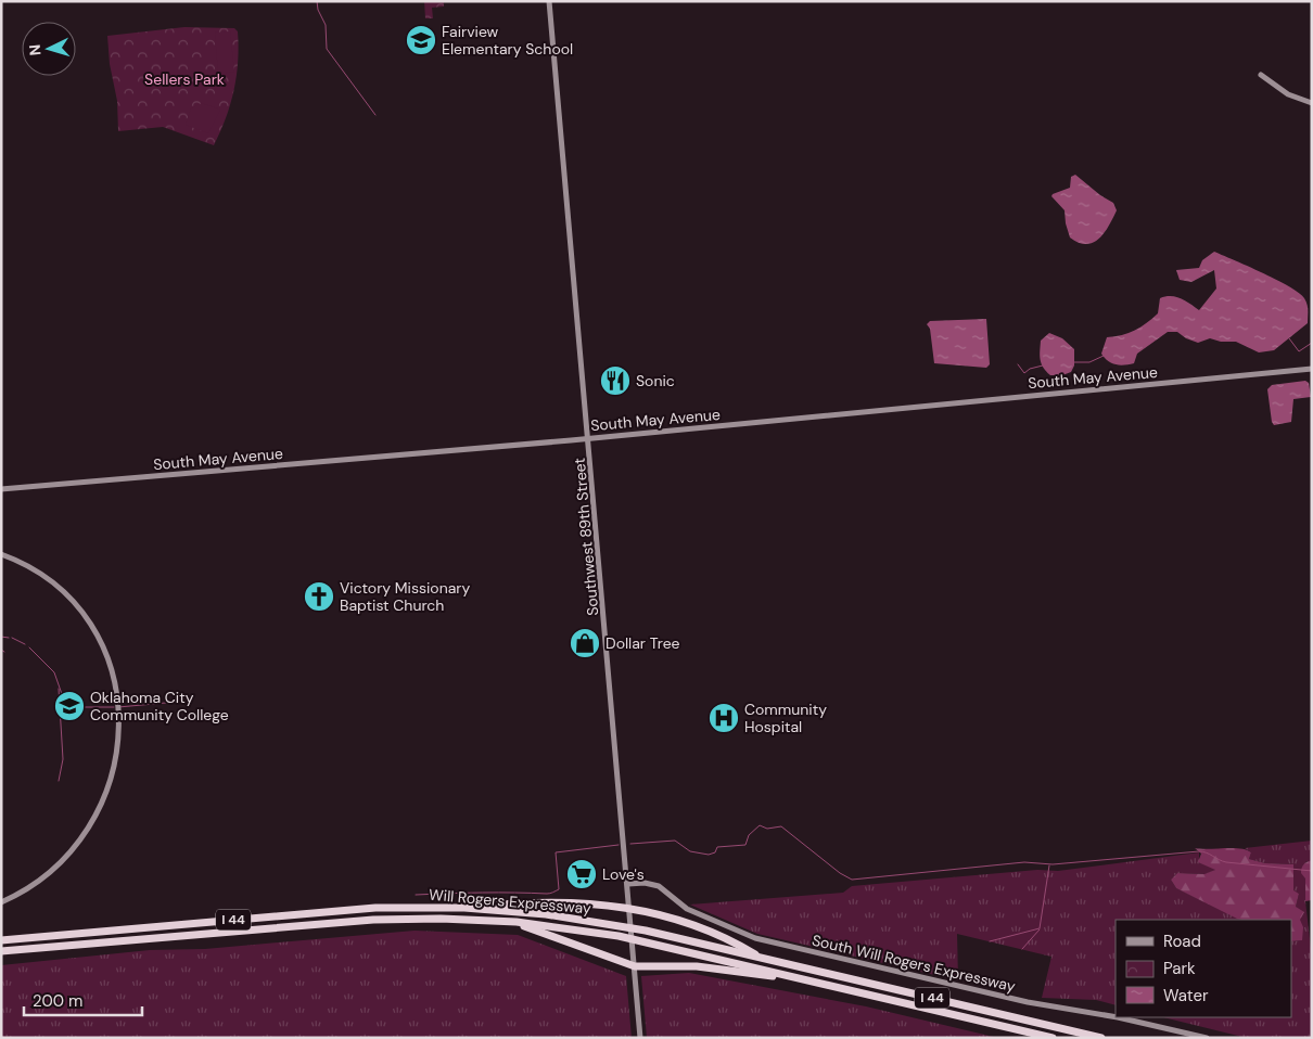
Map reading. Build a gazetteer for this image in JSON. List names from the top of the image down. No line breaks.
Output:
{"streets":{"highway":["Will Rogers Expressway","I 44"],"main road":["South May Avenue","Southwest 89th Street","South Will Rogers Expressway"]},"crossings":[["South May Avenue","Southwest 89th Street"],["Southwest 89th Street","South Will Rogers Expressway"]],"parks":["Sellers Park"],"places":{"school or university":["Fairview Elementary School","Oklahoma City Community College"],"restaurant":["Sonic"],"church":["Victory Missionary Baptist Church"],"shop":["Dollar Tree"],"hospital":["Community Hospital"],"supermarket":["Love's"]},"legend":["Road","Park","Water"],"scale_bar":"200 m","north":"left"}
